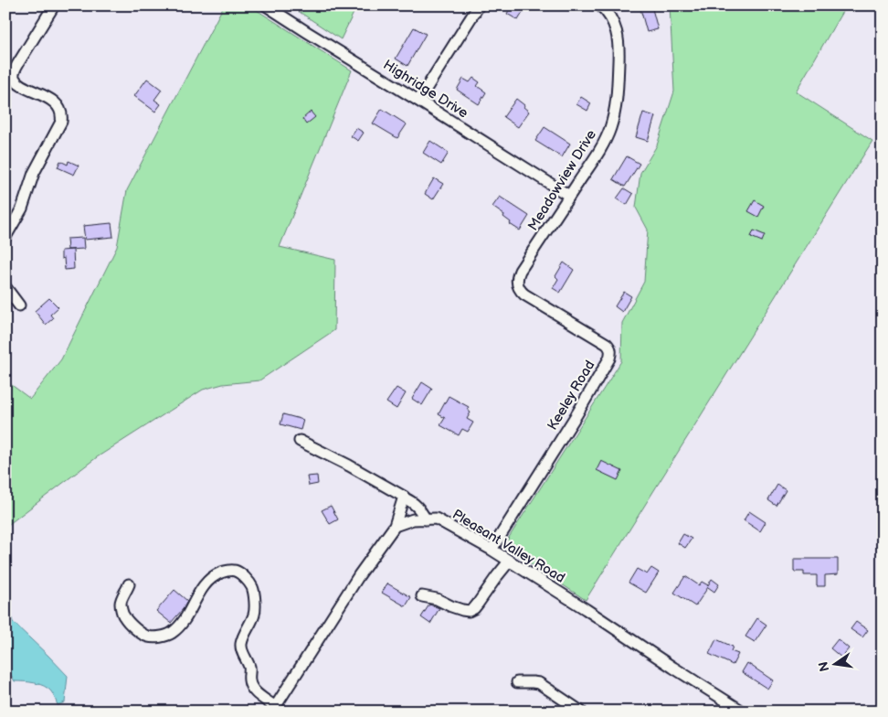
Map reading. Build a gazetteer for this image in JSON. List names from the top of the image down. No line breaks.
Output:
{"streets":{"street":["Highridge Drive","Meadowview Drive","Keeley Road","Pleasant Valley Road"]},"crossings":[["Highridge Drive","Meadowview Drive"],["Meadowview Drive","Keeley Road"],["Keeley Road","Pleasant Valley Road"]],"north":"left"}
